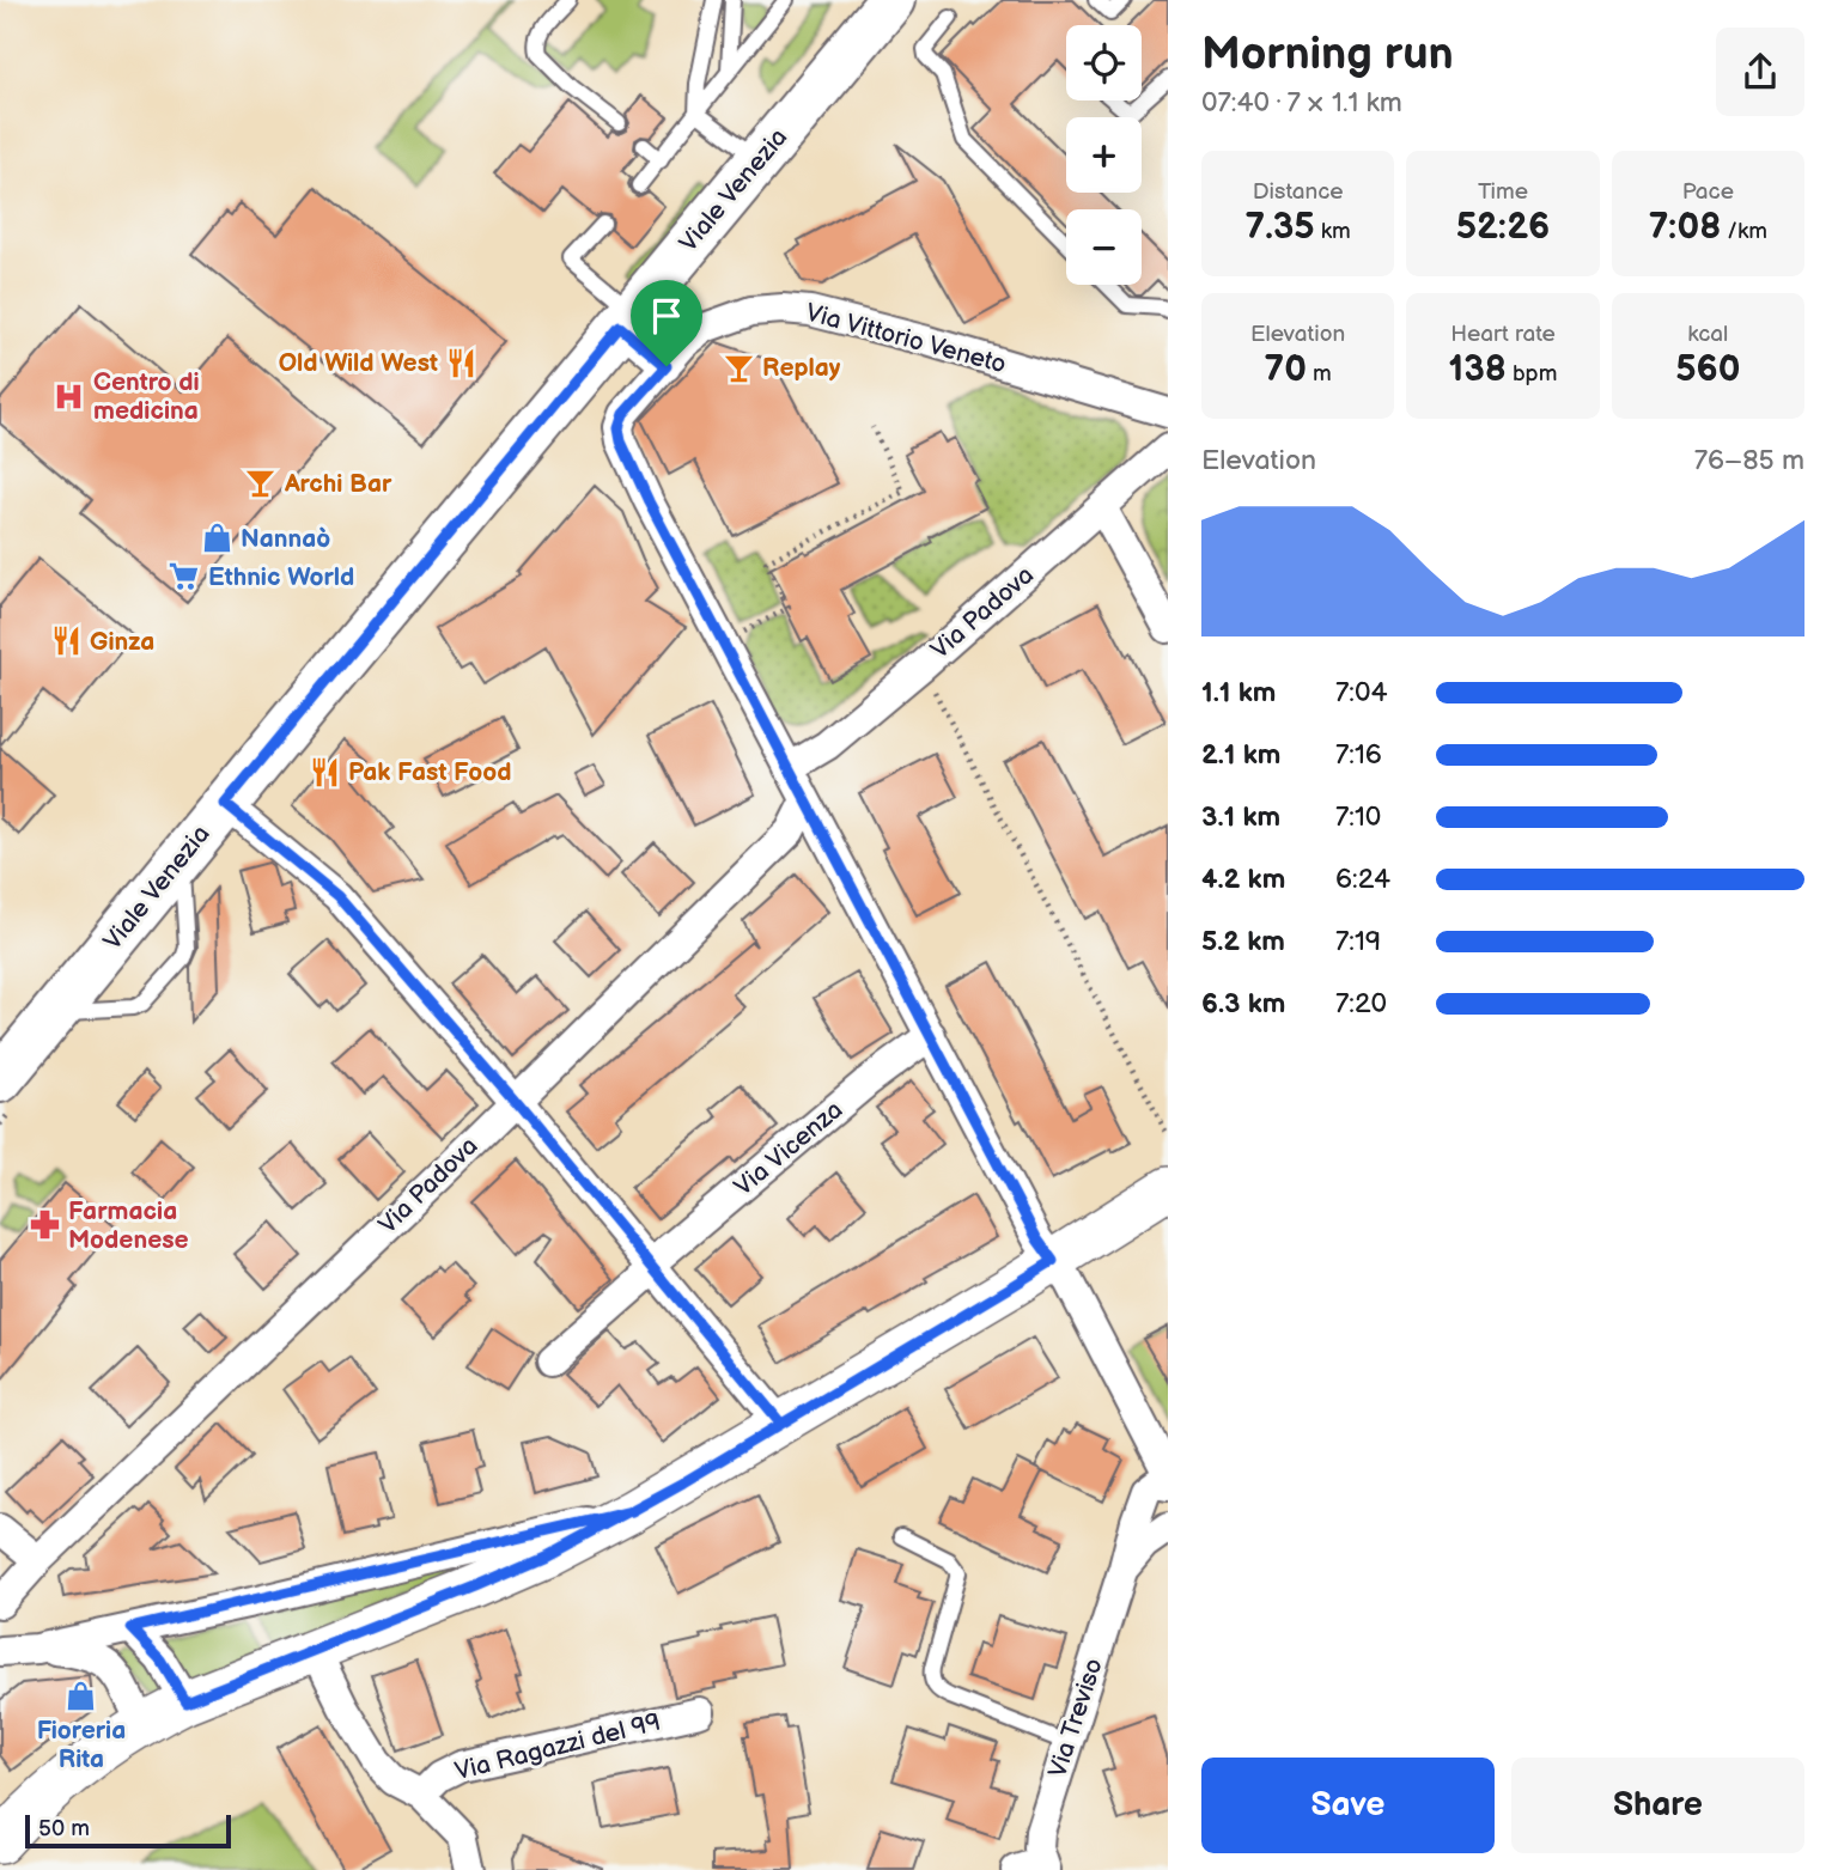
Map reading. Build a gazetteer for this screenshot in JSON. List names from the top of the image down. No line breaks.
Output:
{"streets":{"main road":["Viale Venezia"],"street":["Via Vittorio Veneto","Via Padova","Via Vicenza","Via Treviso","Via Ragazzi del 99"]},"crossings":[["Via Vittorio Veneto","Via Treviso"],["Via Padova","Via Treviso"],["Via Vicenza","Via Treviso"]],"places":{"restaurant":["Old Wild West","Ginza","Pak Fast Food"],"bar":["Replay","Archi Bar"],"hospital":["Centro di medicina"],"shop":["Nannaò","Fioreria Rita"],"supermarket":["Ethnic World"],"pharmacy":["Farmacia Modenese"]},"scale_bar":"50 m","page":{"heading":["Morning run","07:40 · 7 × 1.1 km"],"map_buttons":["+","−"],"stats":[["Distance","7.35 km"],["Time","52:26"],["Pace","7:08 /km"],["Elevation","70 m"],["Heart rate","138 bpm"],["kcal","560"]],"chart":["Elevation","76–85 m"],"list":[{"name":"1.1 km","note":"7:04"},{"name":"2.1 km","note":"7:16"},{"name":"3.1 km","note":"7:10"},{"name":"4.2 km","note":"6:24"},{"name":"5.2 km","note":"7:19"},{"name":"6.3 km","note":"7:20"}],"buttons":["Save","Share"],"scale":"50 m"}}
